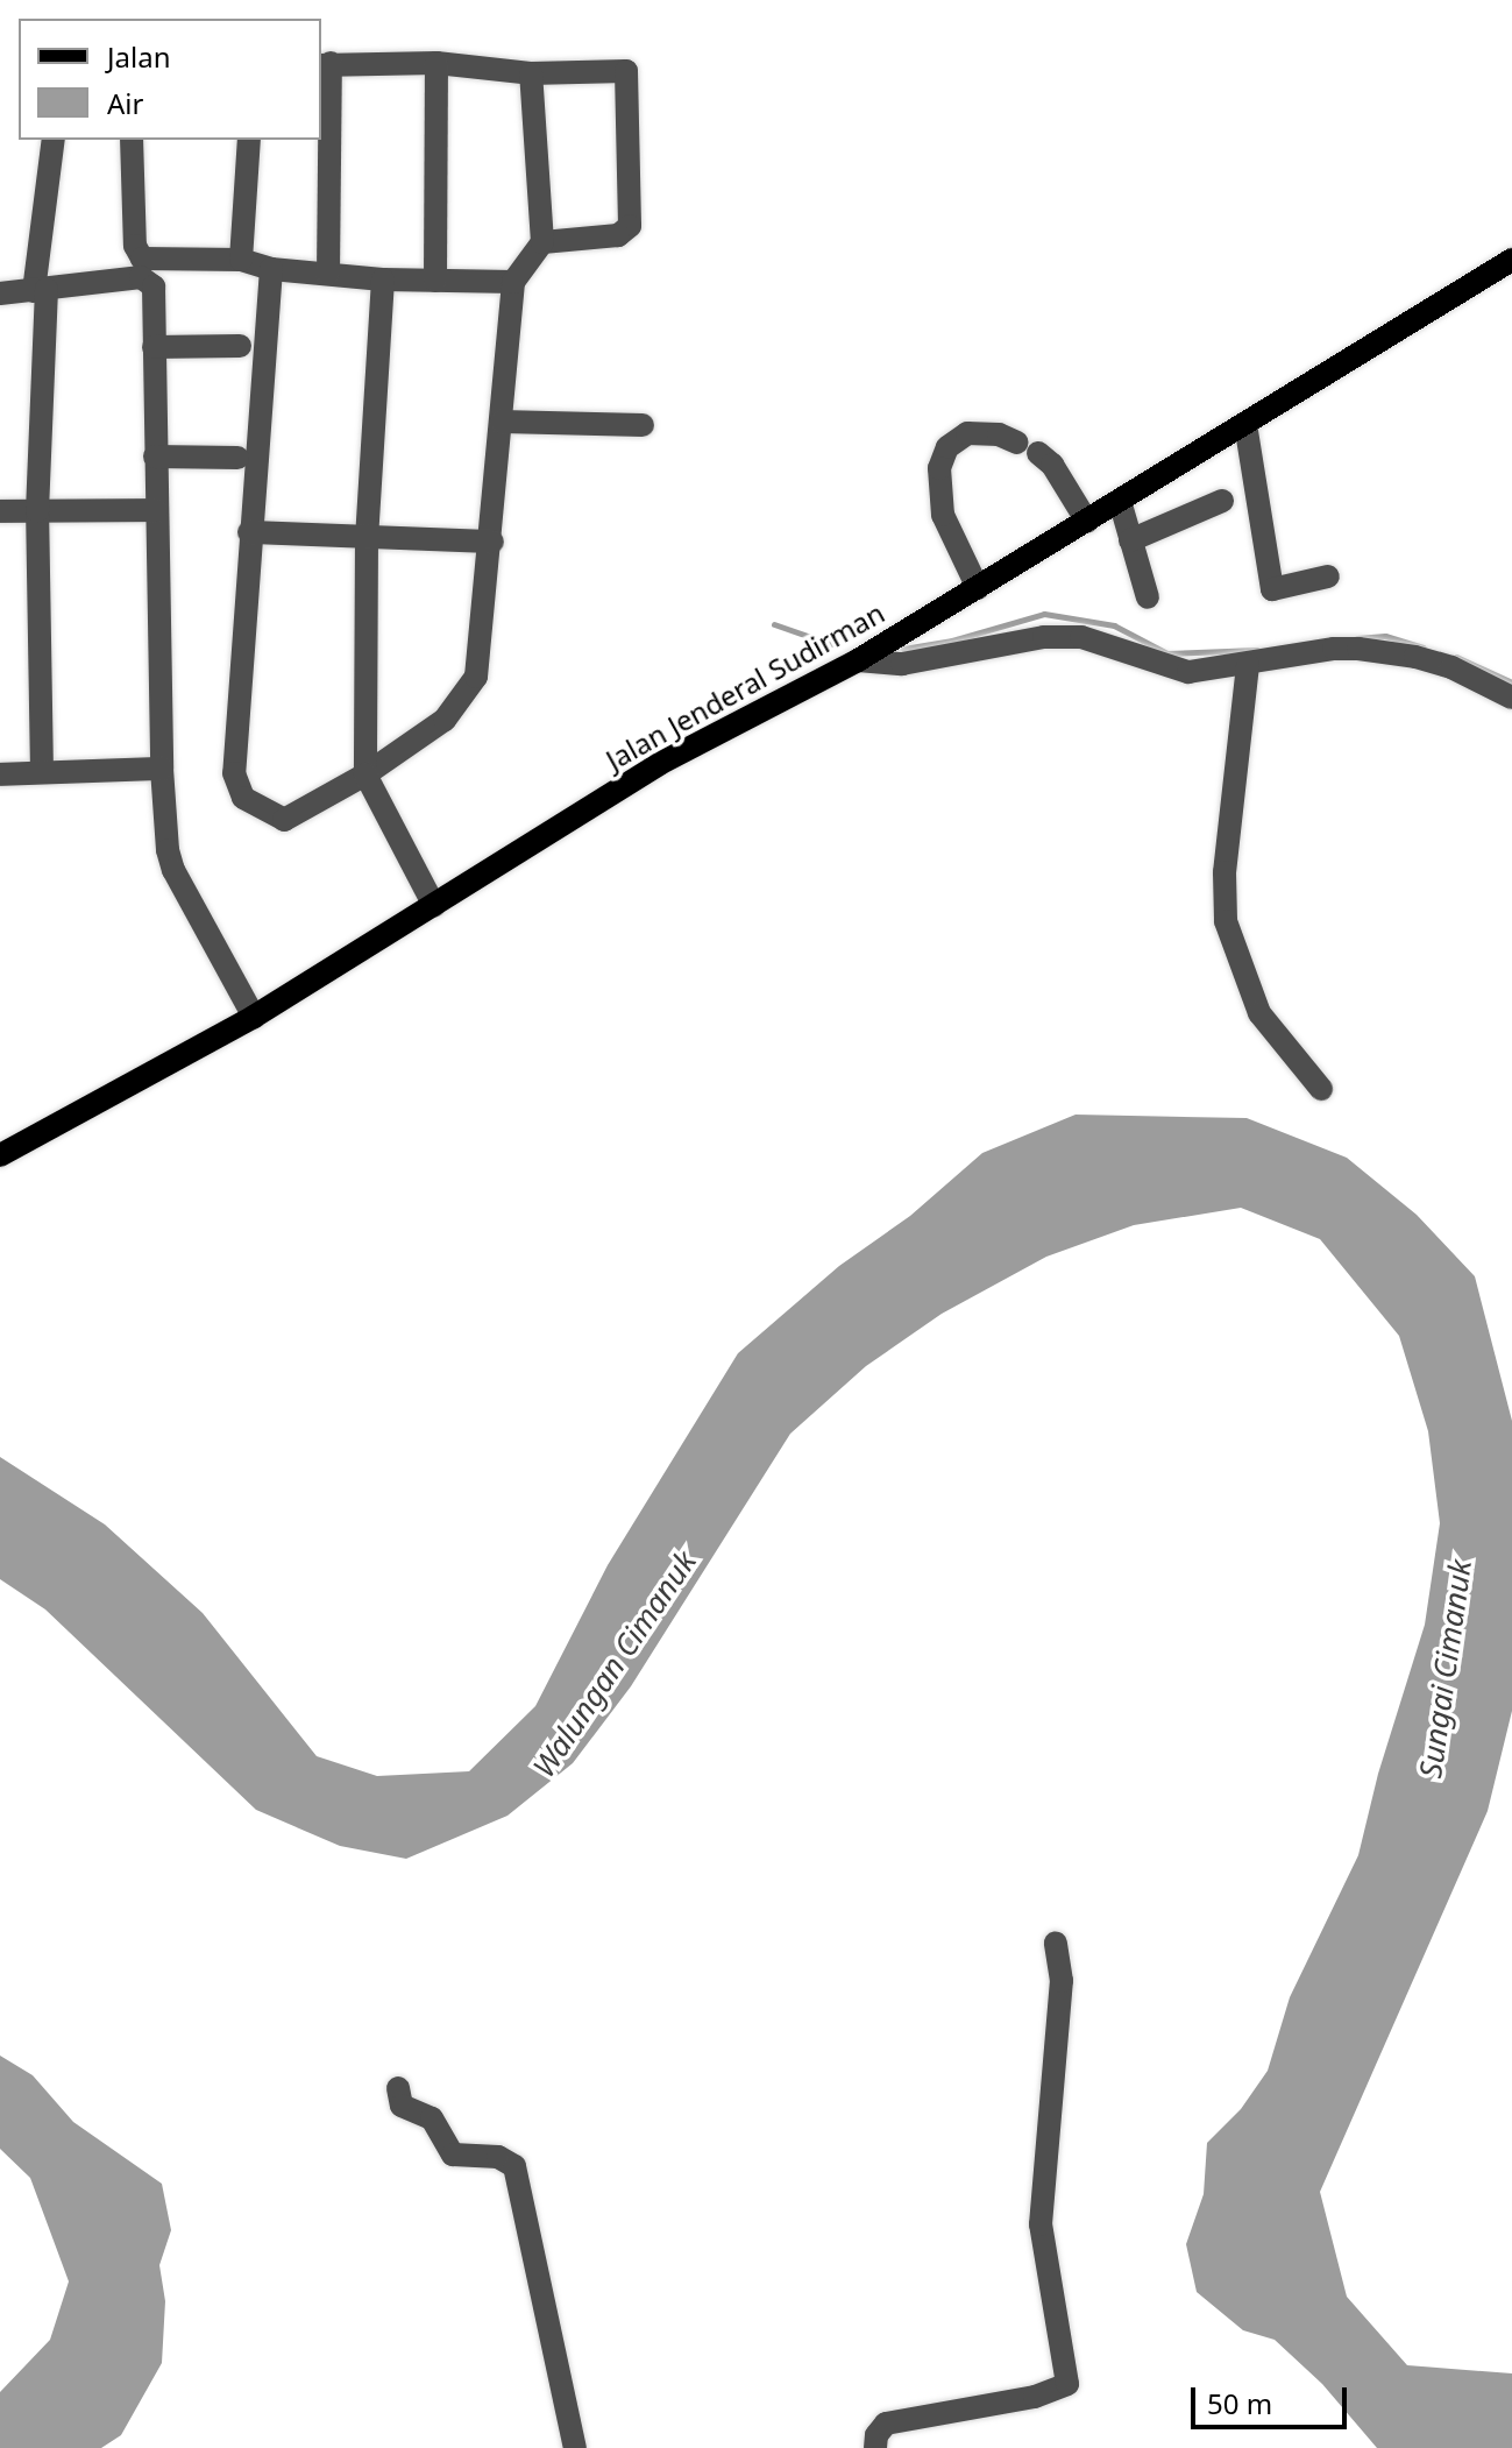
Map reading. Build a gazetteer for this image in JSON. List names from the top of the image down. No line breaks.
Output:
{"streets":{"main road":["Jalan Jenderal Sudirman"]},"water":["Walungan Cimanuk","Sungai Cimanuk"],"legend":["Jalan","Air"],"scale_bar":"50 m"}
